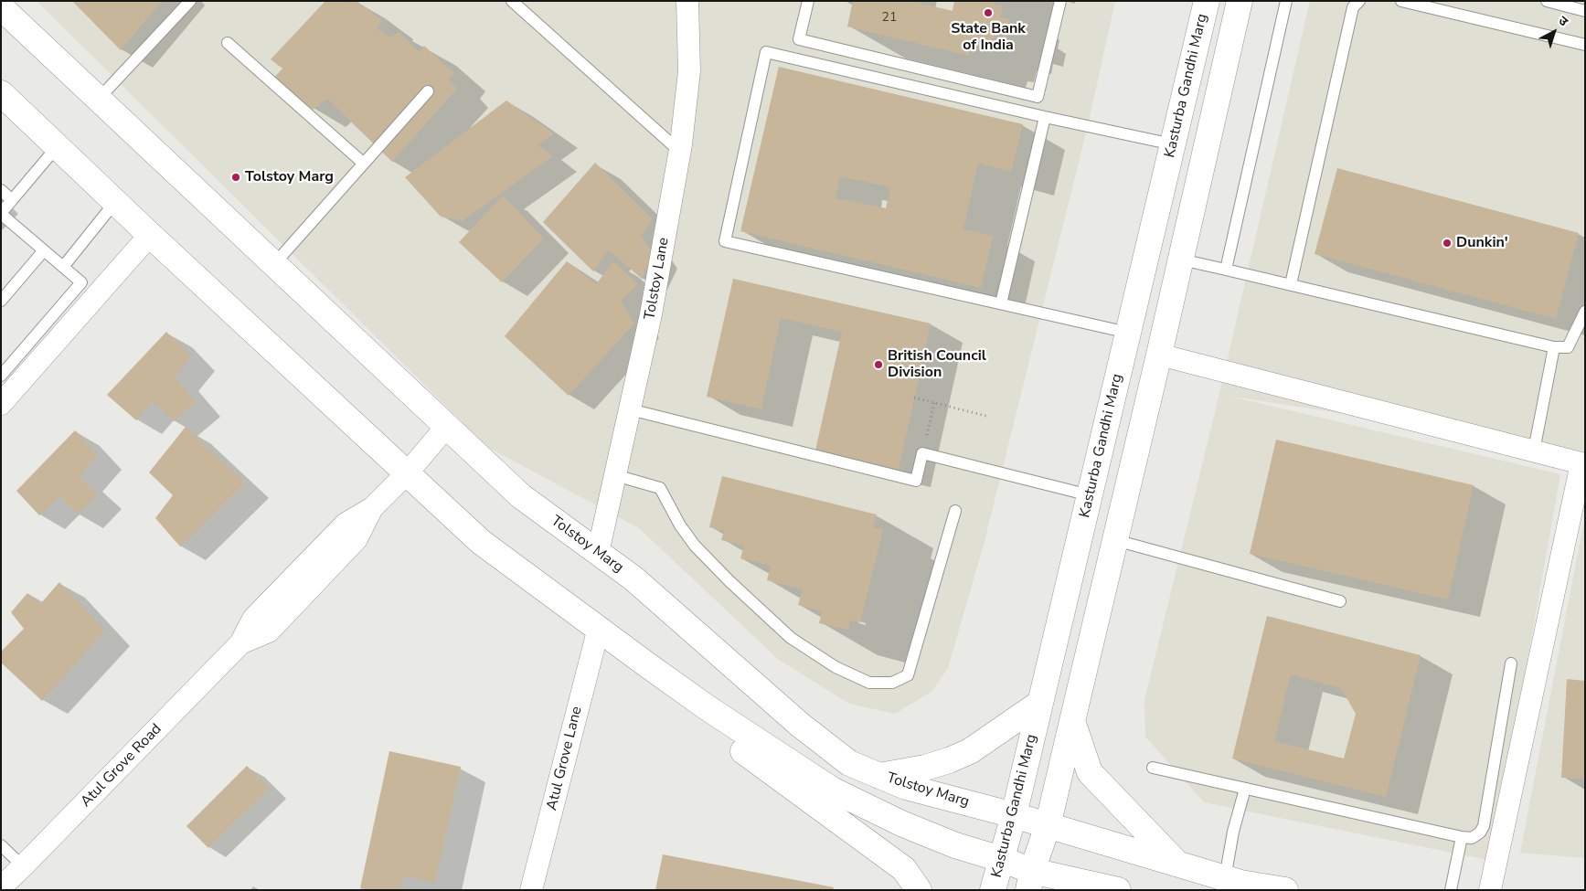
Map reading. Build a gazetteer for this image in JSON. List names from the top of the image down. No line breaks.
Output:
{"streets":{"main road":["Kasturba Gandhi Marg","Tolstoy Marg"],"street":["Tolstoy Lane","Atul Grove Lane","Atul Grove Road"]},"crossings":[["Kasturba Gandhi Marg","Tolstoy Marg"],["Tolstoy Lane","Tolstoy Marg"],["Tolstoy Marg","Atul Grove Road"]],"places":["State Bank of India","Tolstoy Marg","Dunkin'","British Council Division"],"house_numbers":["21"],"north":"top right"}
